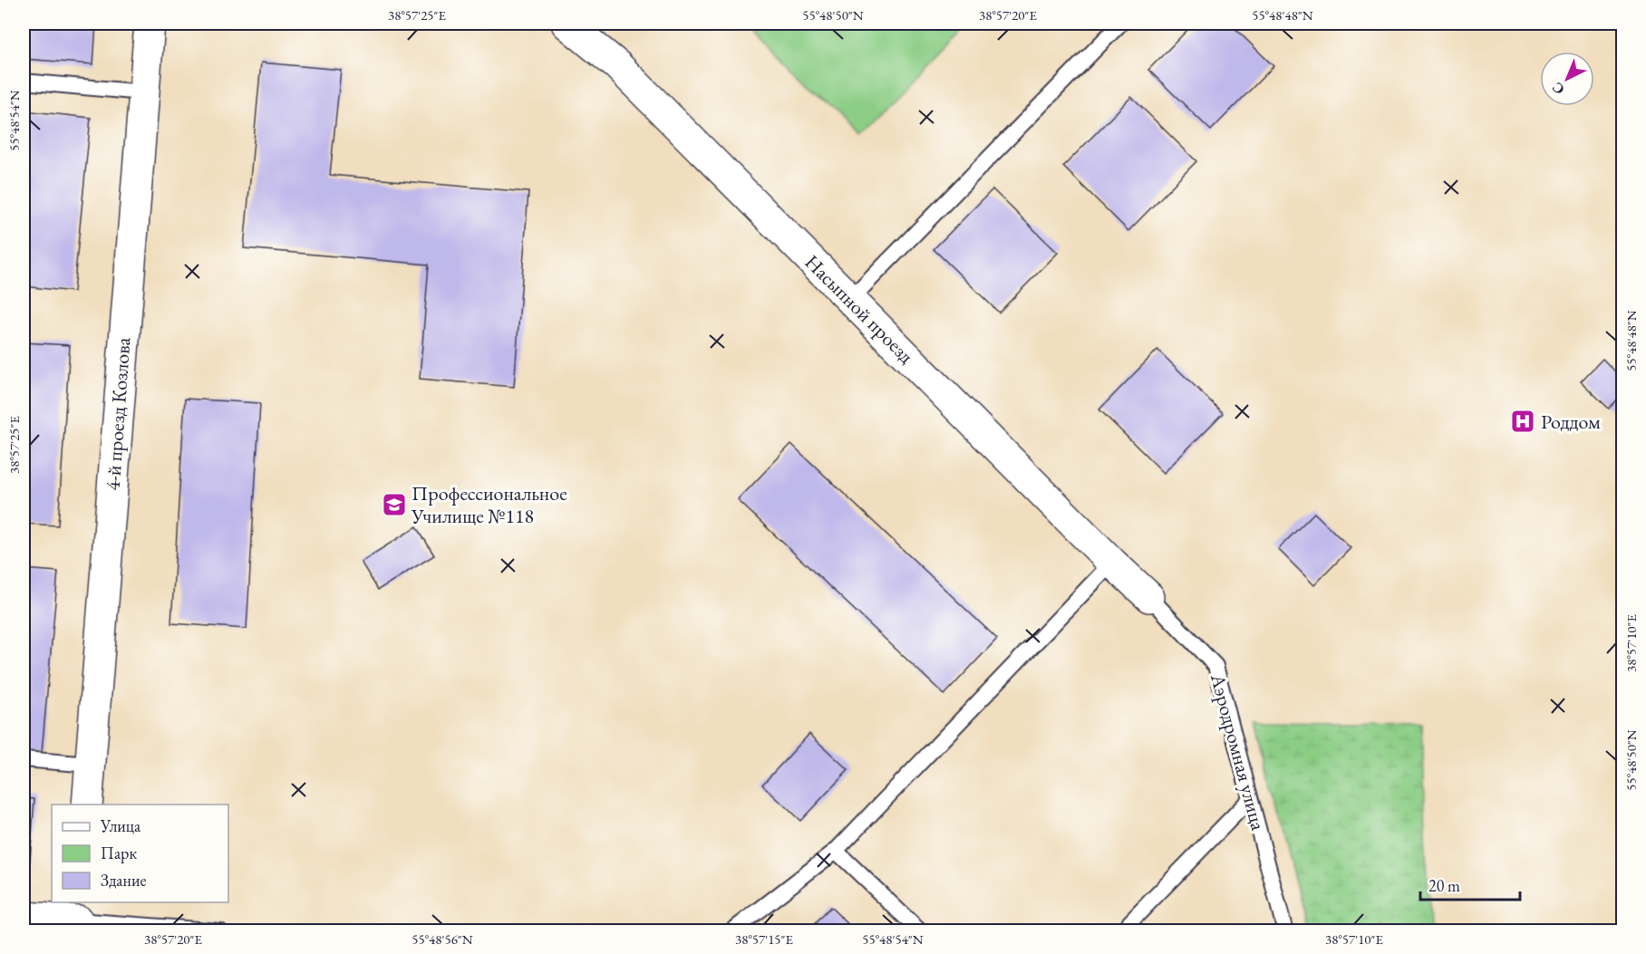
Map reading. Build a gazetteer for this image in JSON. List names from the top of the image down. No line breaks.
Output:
{"streets":{"street":["Насыпной проезд","4-й проезд Козлова"],"lane":["Аэродромная улица"]},"crossings":[["Насыпной проезд","Аэродромная улица"]],"places":{"hospital":["Роддом"],"school or university":["Профессиональное Училище №118"]},"legend":["Улица","Парк","Здание"],"scale_bar":"20 m","north":"bottom left","coordinates":["38°57'25\"E","55°48'50\"N","38°57'20\"E","55°48'48\"N","55°48'54\"N","38°57'10\"E","55°48'56\"N","38°57'15\"E"]}
